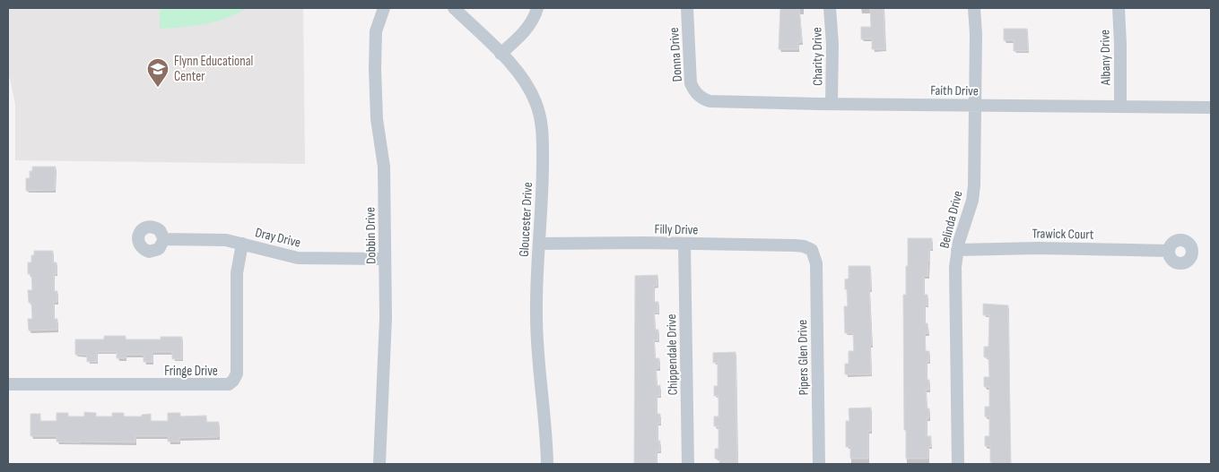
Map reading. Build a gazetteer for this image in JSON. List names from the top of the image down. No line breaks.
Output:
{"streets":{"street":["Donna Drive","Charity Drive","Albany Drive","Faith Drive","Gloucester Drive","Belinda Drive","Filly Drive","Trawick Court","Dobbin Drive","Dray Drive","Chippendale Drive","Pipers Glen Drive","Fringe Drive"]},"crossings":[["Donna Drive","Faith Drive"],["Charity Drive","Faith Drive"],["Albany Drive","Faith Drive"],["Faith Drive","Belinda Drive"],["Gloucester Drive","Filly Drive"],["Belinda Drive","Trawick Court"],["Filly Drive","Chippendale Drive"],["Filly Drive","Pipers Glen Drive"],["Dobbin Drive","Dray Drive"],["Dray Drive","Fringe Drive"]],"places":{"school or university":["Flynn Educational Center"]}}
